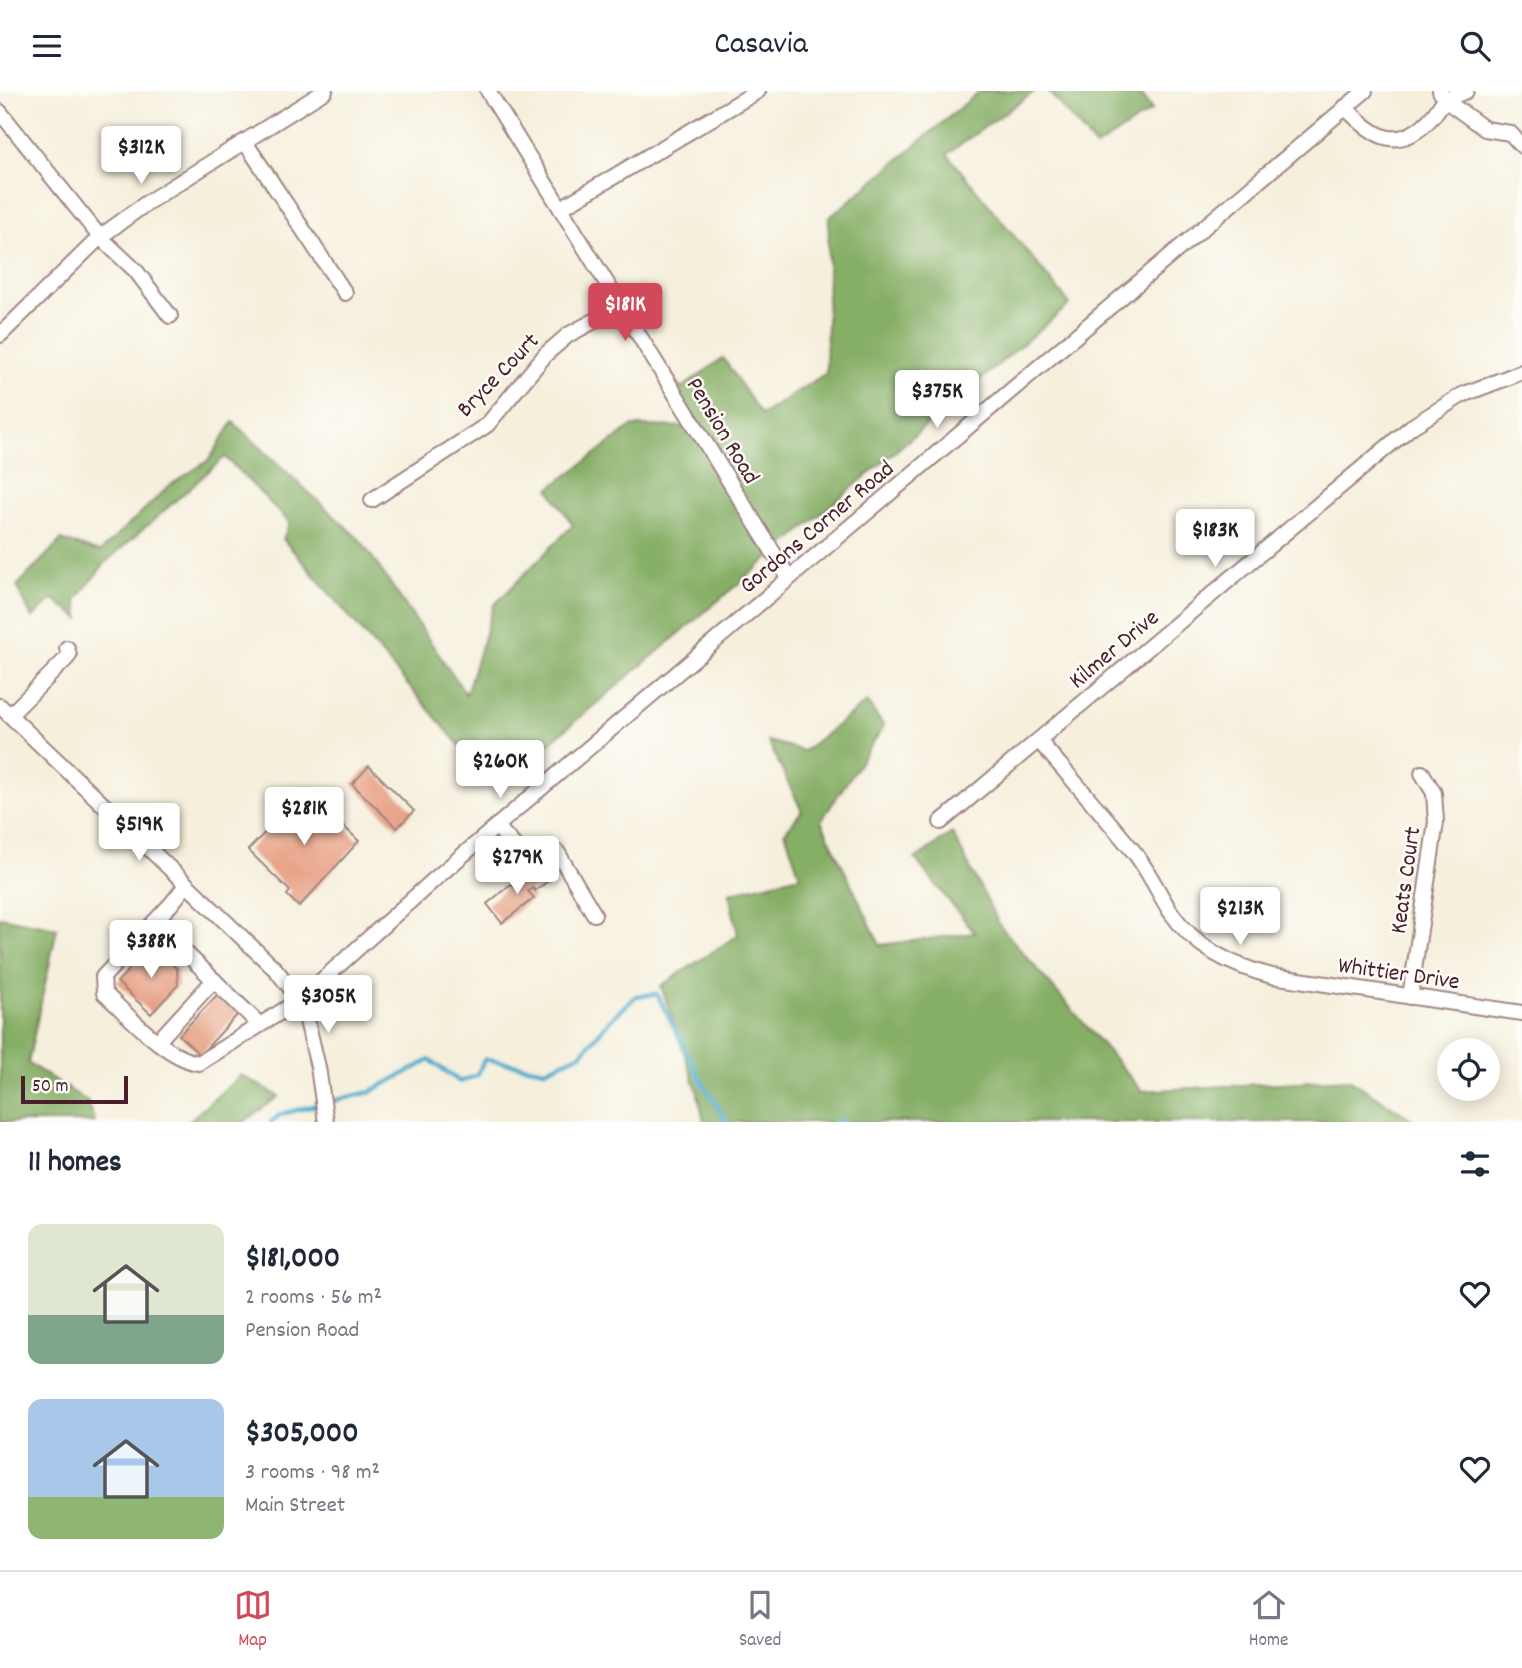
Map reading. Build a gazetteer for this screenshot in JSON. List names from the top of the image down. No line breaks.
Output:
{"streets":{"street":["Bryce Court","Pension Road","Gordons Corner Road","Kilmer Drive","Keats Court","Whittier Drive"]},"crossings":[["Bryce Court","Pension Road"],["Pension Road","Gordons Corner Road"],["Kilmer Drive","Whittier Drive"],["Keats Court","Whittier Drive"]],"scale_bar":"50 m","page":{"header":"Casavia","price":["$312K","$181K","$375K","$183K","$260K","$281K","$519K","$279K","$213K","$388K","$305K"],"scale":"50 m","heading":"11 homes","list":[{"name":"$181,000","note":"2 rooms · 56 m² · Pension Road"},{"name":"$305,000","note":"3 rooms · 98 m² · Main Street"}],"tabs":["Map","Saved","Home"]}}
